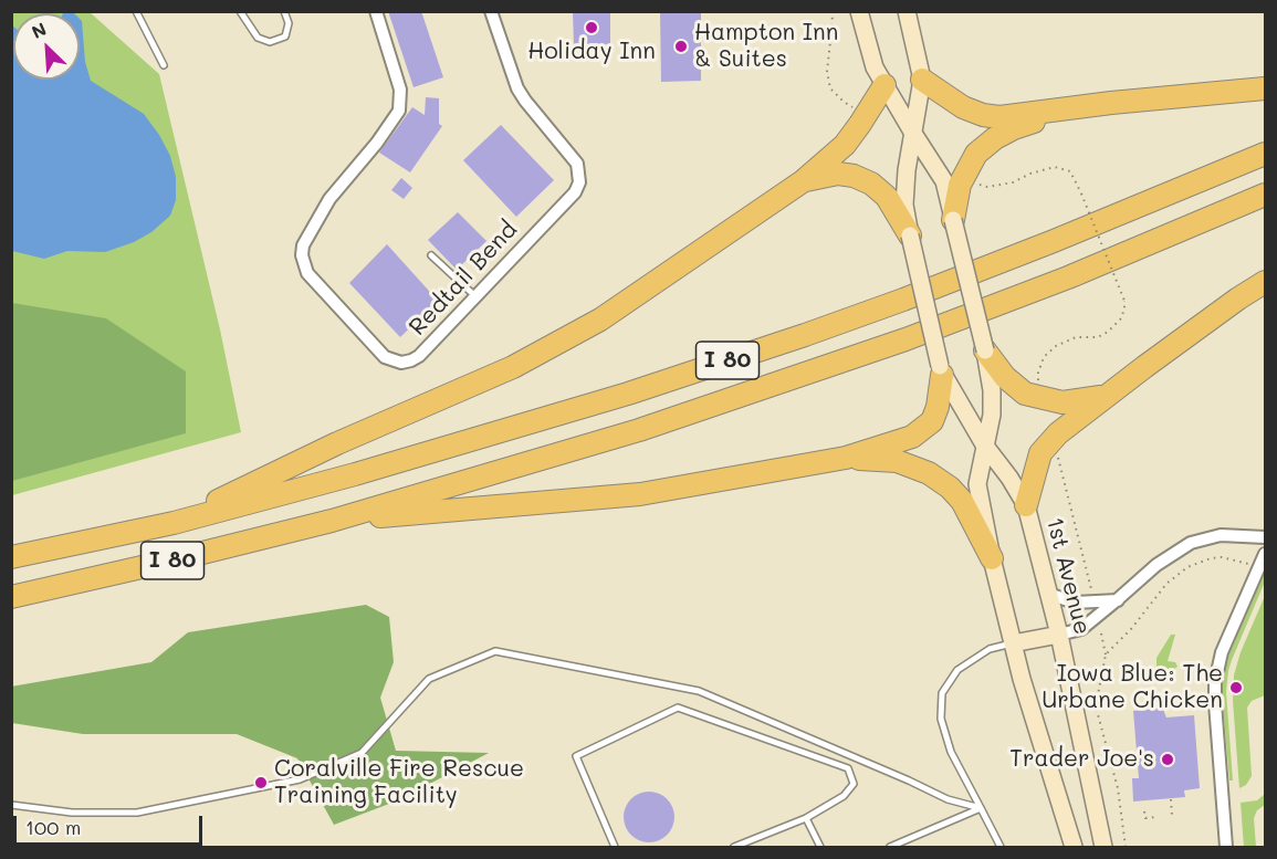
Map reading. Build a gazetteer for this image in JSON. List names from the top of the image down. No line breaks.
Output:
{"streets":{"highway":["I 80"],"main road":["1st Avenue"],"street":["Redtail Bend"]},"places":["Holiday Inn","Hampton Inn & Suites","Iowa Blue: The Urbane Chicken","Trader Joe's","Coralville Fire Rescue Training Facility"],"scale_bar":"100 m","north":"top left"}
